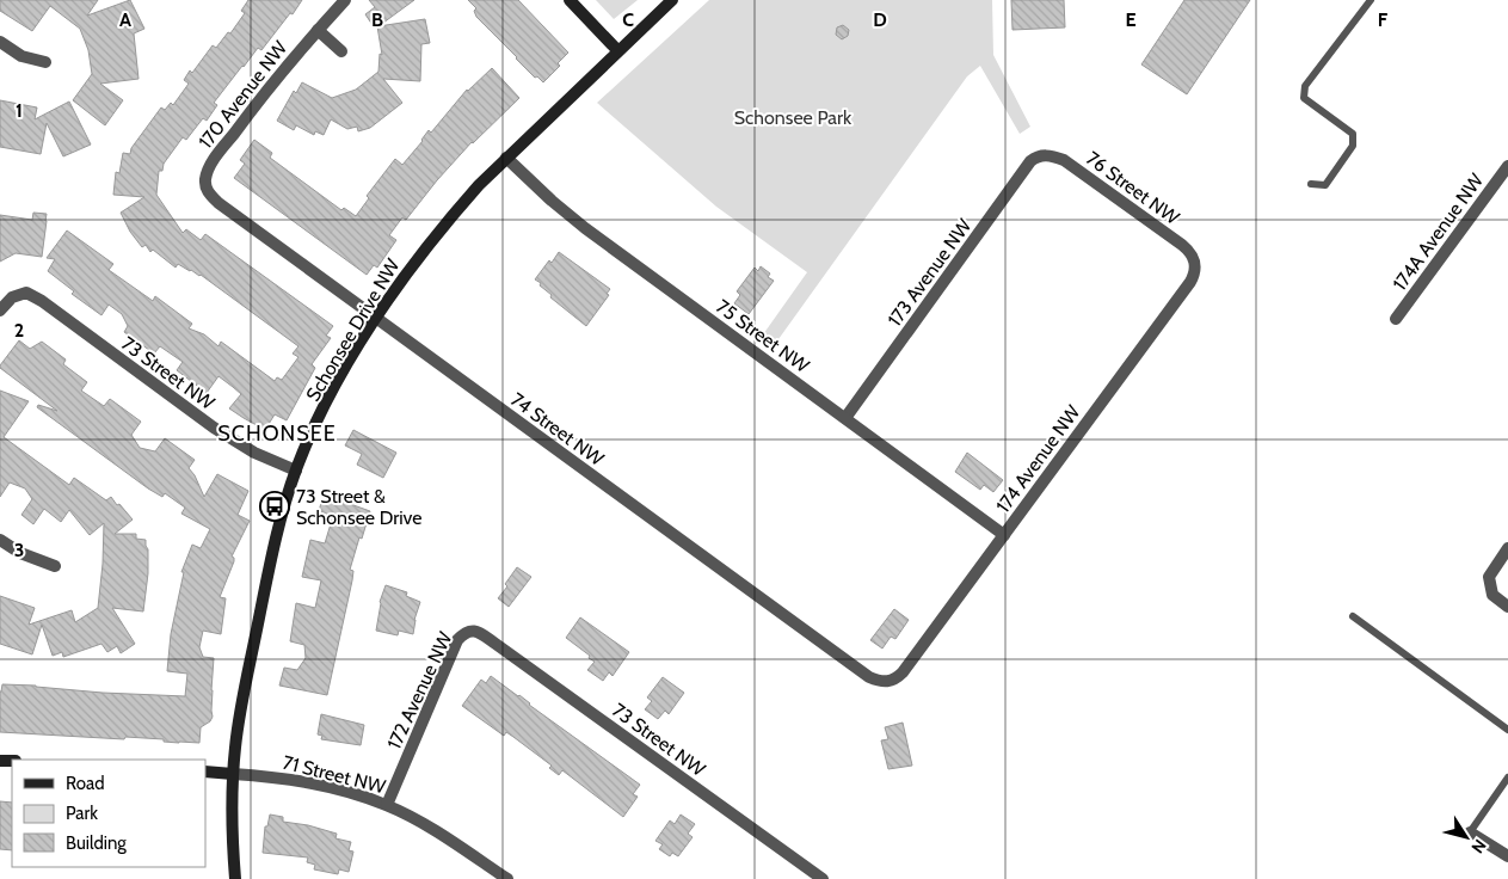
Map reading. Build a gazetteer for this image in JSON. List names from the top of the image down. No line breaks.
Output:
{"streets":{"street":["170 Avenue NW","76 Street NW","174A Avenue NW","173 Avenue NW","Schonsee Drive NW","75 Street NW","73 Street NW","74 Street NW","174 Avenue NW","172 Avenue NW","71 Street NW"]},"crossings":[["170 Avenue NW","74 Street NW"],["76 Street NW","173 Avenue NW"],["76 Street NW","174 Avenue NW"],["173 Avenue NW","75 Street NW"],["Schonsee Drive NW","75 Street NW"],["Schonsee Drive NW","73 Street NW"],["Schonsee Drive NW","74 Street NW"],["Schonsee Drive NW","71 Street NW"],["75 Street NW","174 Avenue NW"],["73 Street NW","172 Avenue NW"],["74 Street NW","174 Avenue NW"],["172 Avenue NW","71 Street NW"]],"districts":["SCHONSEE"],"parks":["Schonsee Park"],"places":{"bus stop":["73 Street & Schonsee Drive"]},"legend":["Road","Park","Building"],"north":"bottom right","grid":{"columns":["A","B","C","D","E","F"],"rows":["1","2","3"]}}
